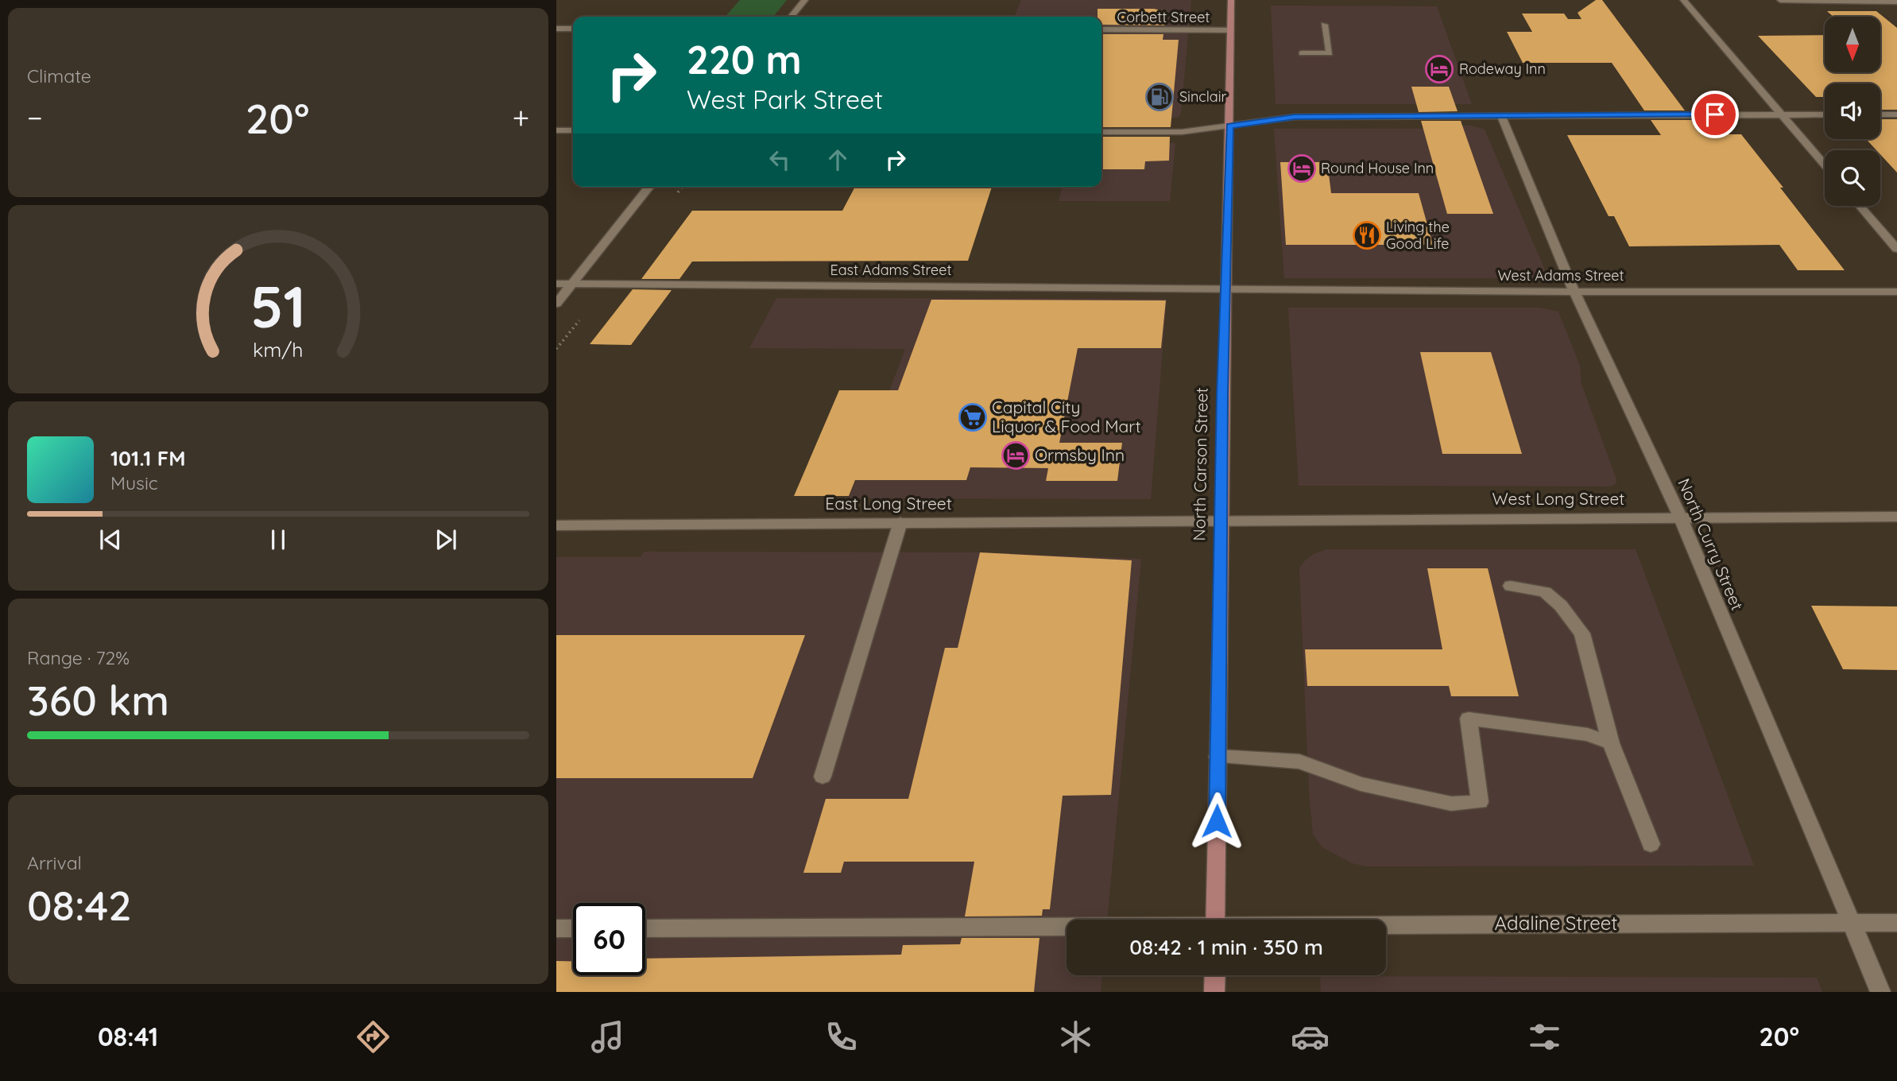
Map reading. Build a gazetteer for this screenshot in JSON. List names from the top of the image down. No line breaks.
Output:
{"streets":{"main road":["North Carson Street"],"street":["Corbett Street","East Adams Street","West Adams Street","West Long Street","East Long Street","North Curry Street","Adaline Street"]},"crossings":[["Corbett Street","North Carson Street"],["East Adams Street","West Adams Street"],["East Adams Street","North Carson Street"],["West Adams Street","North Carson Street"],["West Adams Street","North Curry Street"],["North Carson Street","West Long Street"],["North Carson Street","East Long Street"],["West Long Street","East Long Street"],["West Long Street","North Curry Street"],["North Curry Street","Adaline Street"]],"places":{"hotel":["Rodeway Inn","Round House Inn","Ormsby Inn"],"fuel station":["Sinclair"],"restaurant":["Living the Good Life"],"supermarket":["Capital City Liquor & Food Mart"]},"north":"bottom","page":{"tile":["Climate",["Range · 72%","360 km"],["Arrival","08:42"]],"turn":["220 m","West Park Street"],"heat":["−","20°","+"],"song":["101.1 FM","Music"],"limit":"60","trip":"08:42 · 1 min · 350 m","tabs":["08:41","20°"],"gauge":["51","km/h"]}}
